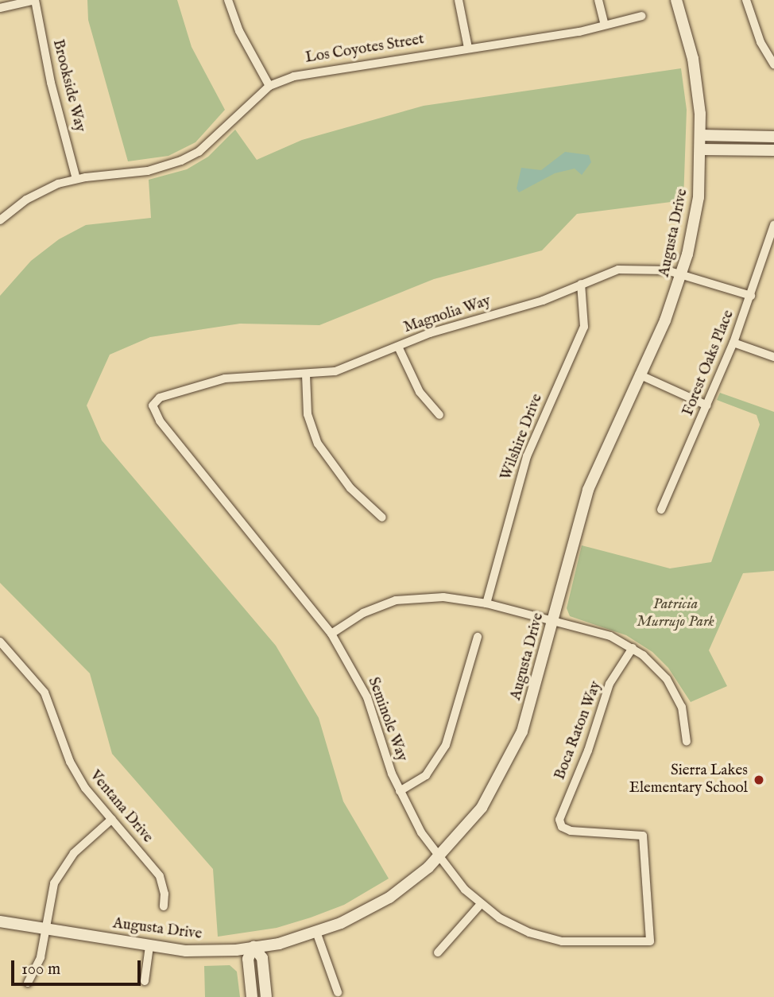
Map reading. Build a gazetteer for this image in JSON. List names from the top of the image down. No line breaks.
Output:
{"streets":{"street":["Los Coyotes Street","Brookside Way","Augusta Drive","Magnolia Way","Forest Oaks Place","Wilshire Drive","Seminole Way","Boca Raton Way","Ventana Drive"]},"crossings":[["Los Coyotes Street","Brookside Way"],["Augusta Drive","Magnolia Way"],["Augusta Drive","Seminole Way"],["Magnolia Way","Forest Oaks Place"],["Magnolia Way","Wilshire Drive"],["Magnolia Way","Seminole Way"],["Seminole Way","Boca Raton Way"]],"parks":["Patricia Murrujo Park"],"places":["Sierra Lakes Elementary School"],"scale_bar":"100 m"}
